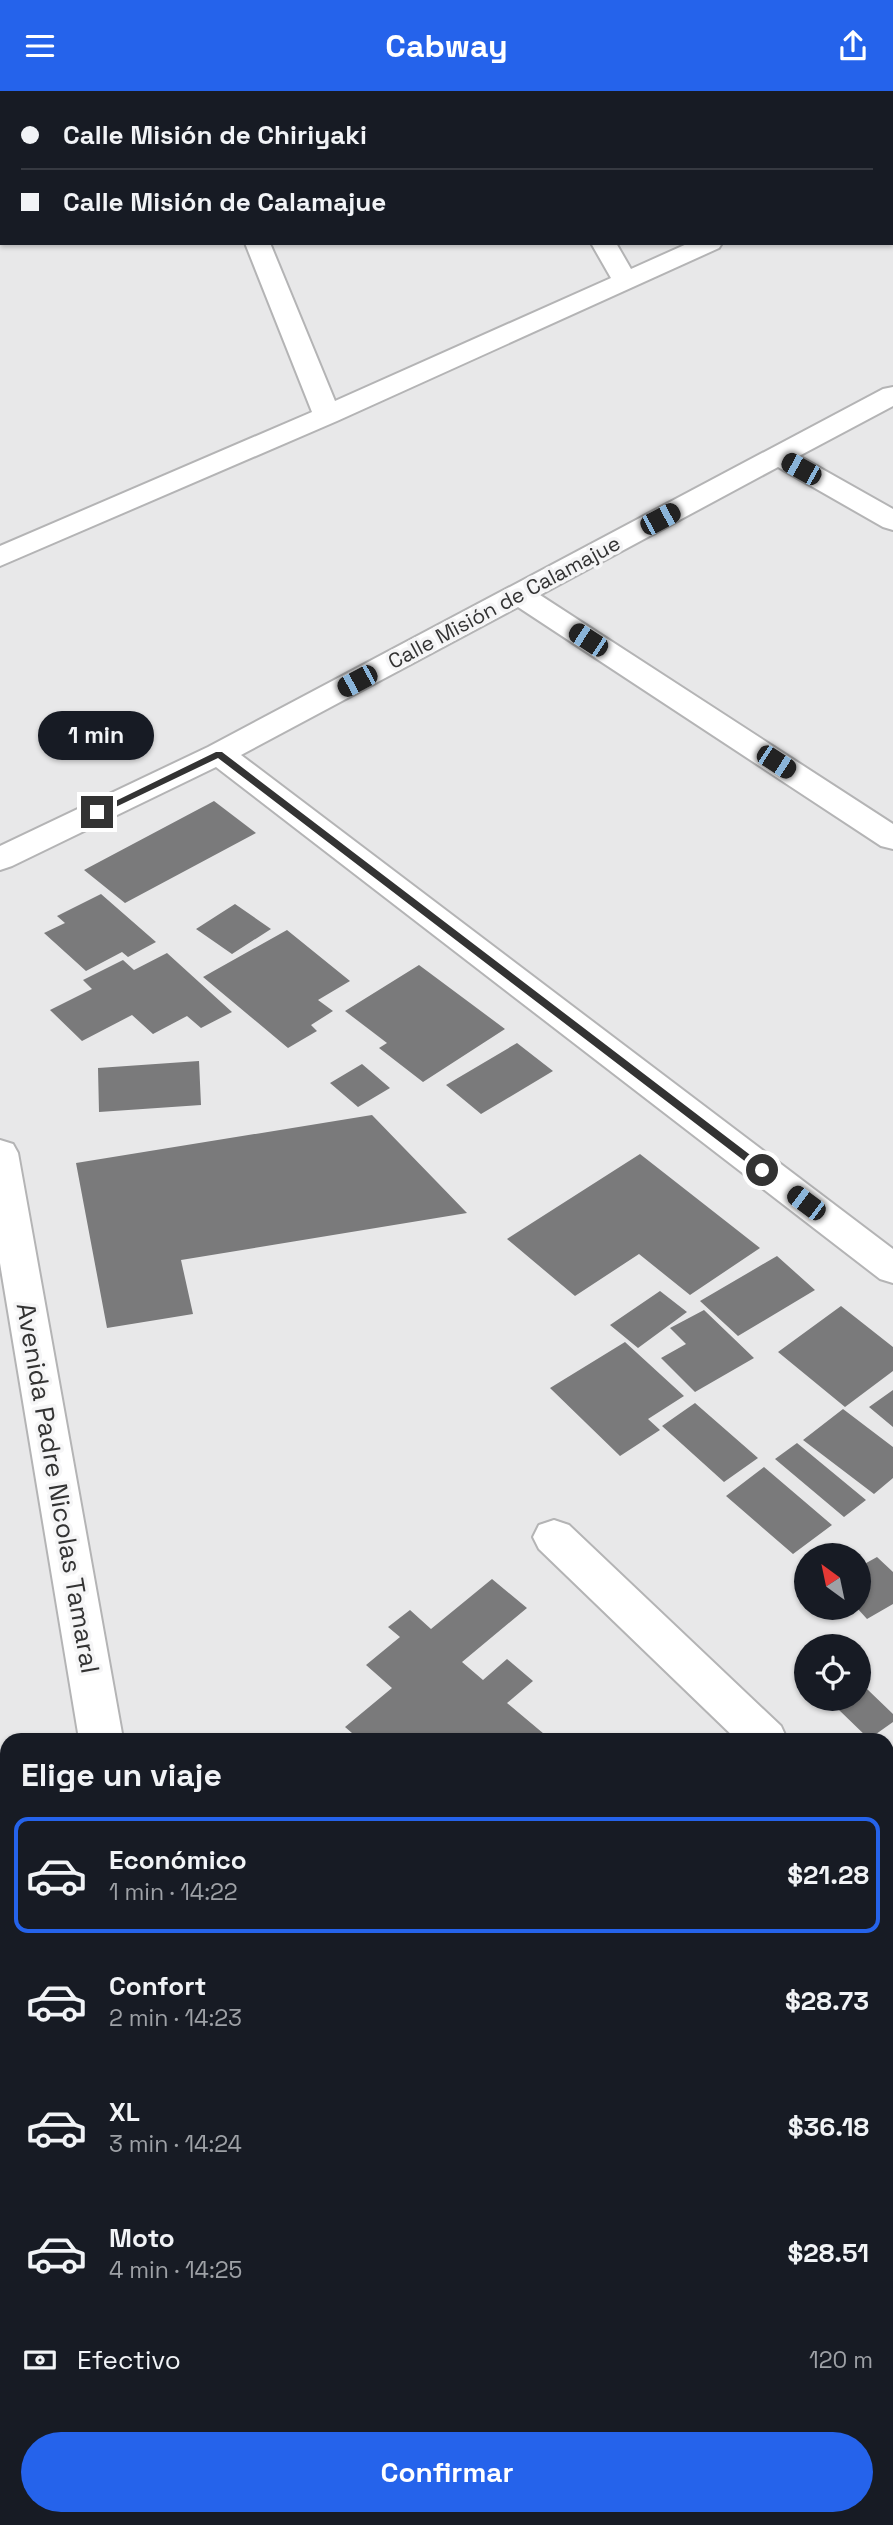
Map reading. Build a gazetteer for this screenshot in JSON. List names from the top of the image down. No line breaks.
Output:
{"streets":{"street":["Calle Misión de Calamajue","Avenida Padre Nicolas Tamaral"]},"north":"top left","page":{"header":"Cabway","banner":["Calle Misión de Chiriyaki","Calle Misión de Calamajue"],"bubble":"1 min","heading":"Elige un viaje","list":[{"name":"Económico","note":"1 min · 14:22","value":"$21.28"},{"name":"Confort","note":"2 min · 14:23","value":"$28.73"},{"name":"XL","note":"3 min · 14:24","value":"$36.18"},{"name":"Moto","note":"4 min · 14:25","value":"$28.51"}],"pay":["Efectivo","120 m"],"buttons":"Confirmar"}}
